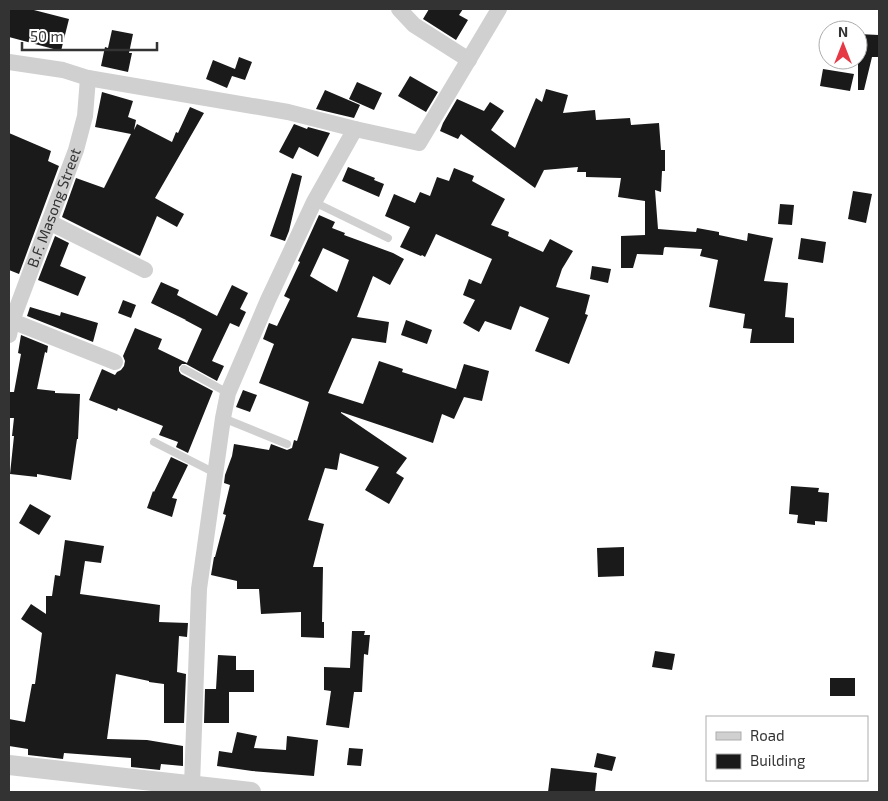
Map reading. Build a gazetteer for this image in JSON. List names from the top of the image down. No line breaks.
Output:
{"streets":{"street":["B.F. Masong Street"]},"legend":["Road","Building"],"scale_bar":"50 m","north":"top"}
